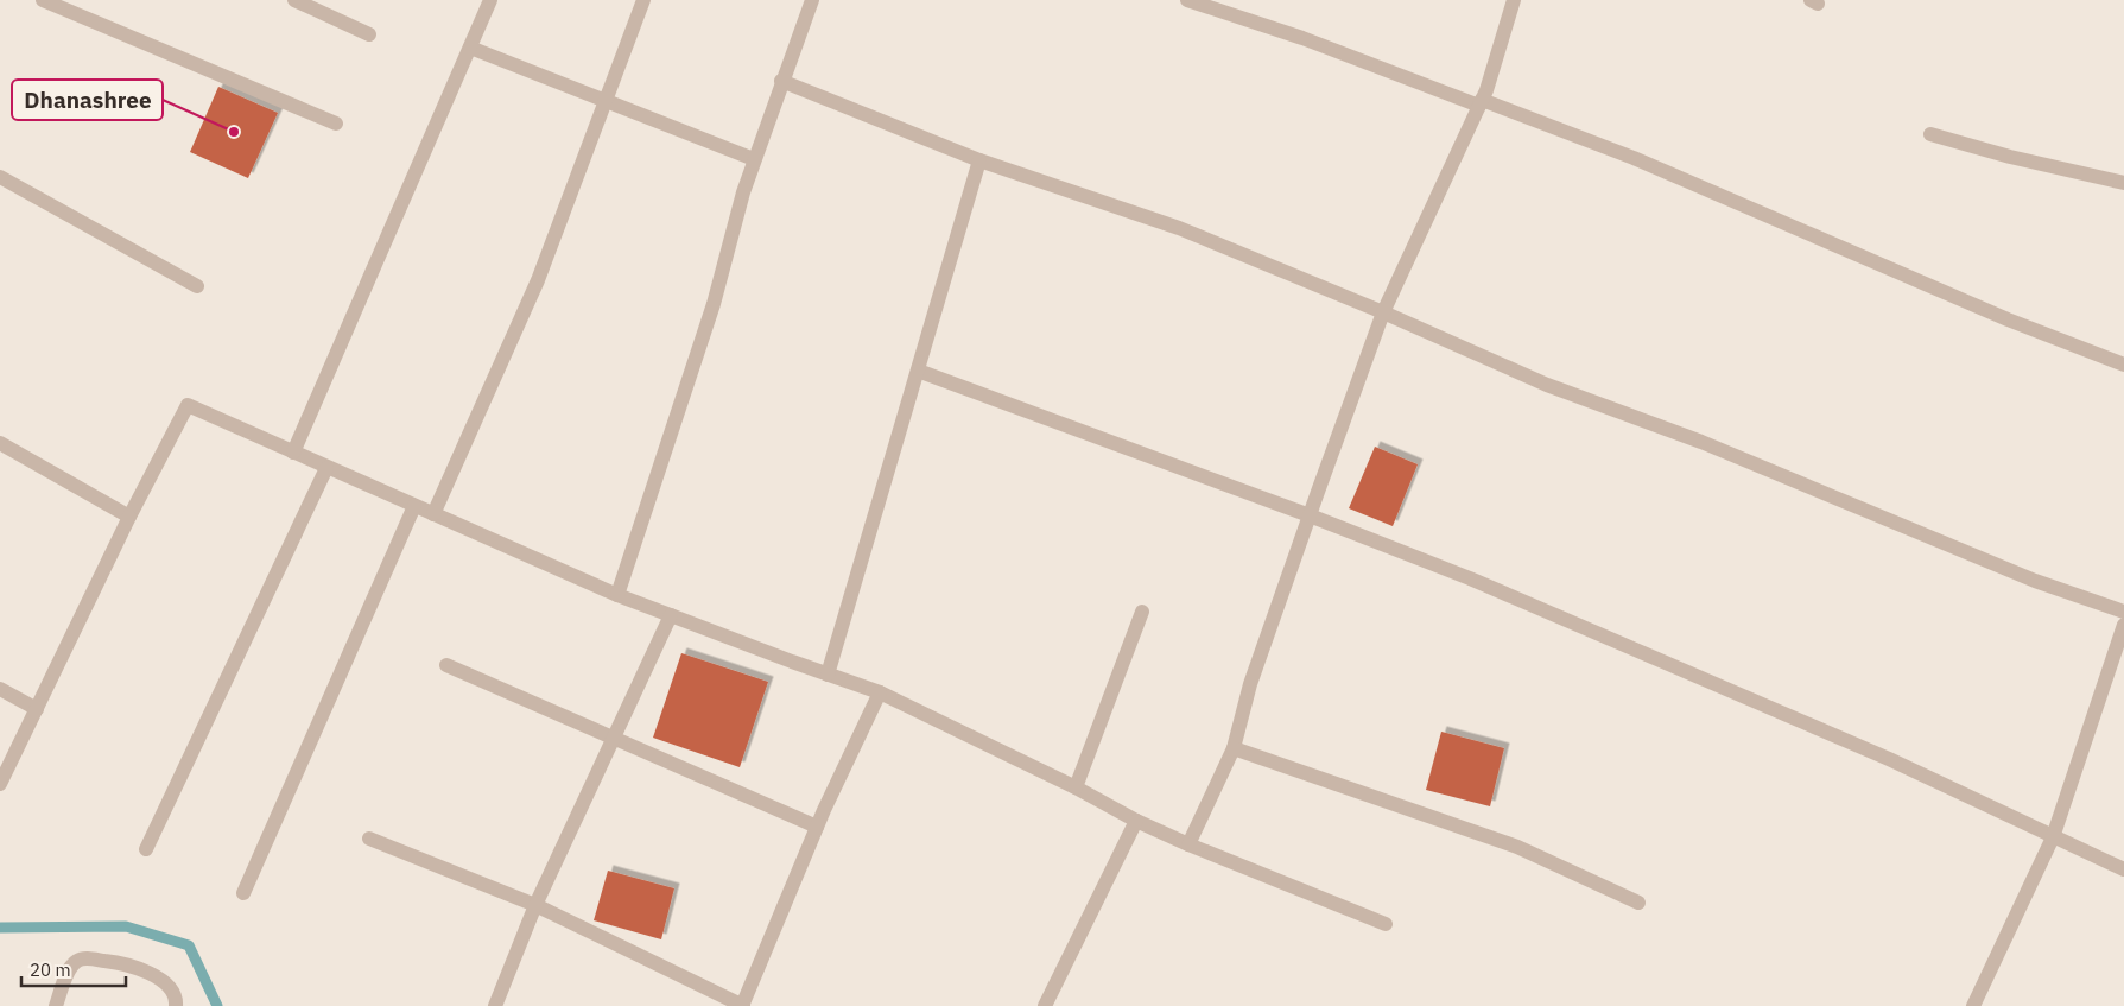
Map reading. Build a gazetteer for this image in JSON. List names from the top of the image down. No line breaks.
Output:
{"places":["Dhanashree"],"scale_bar":"20 m"}
